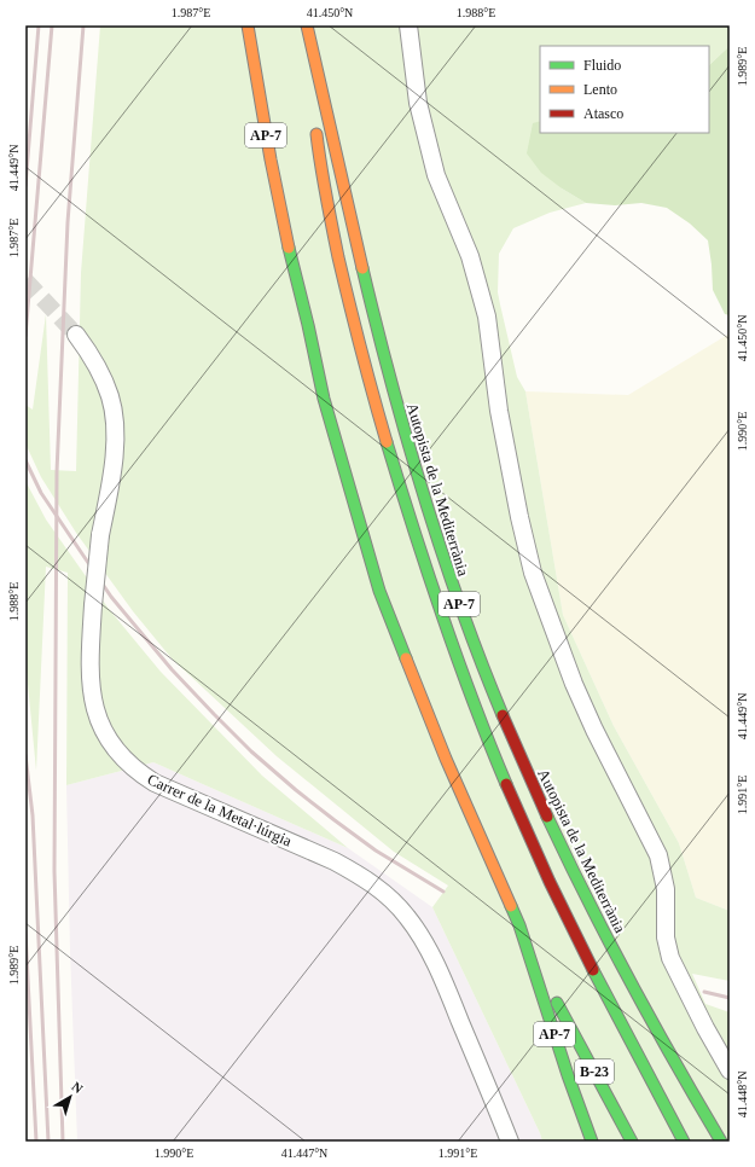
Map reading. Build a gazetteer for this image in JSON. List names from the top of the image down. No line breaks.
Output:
{"streets":{"highway":["AP-7","Autopista de la Mediterrània","B-23"],"street":["Carrer de la Metal·lúrgia"]},"crossings":[["AP-7","B-23"]],"legend":["Fluido","Lento","Atasco"],"north":"top right","coordinates":["1.987°E","41.450°N","1.988°E","1.989°E","41.449°N","1.990°E","1.991°E","41.448°N","41.447°N"]}
